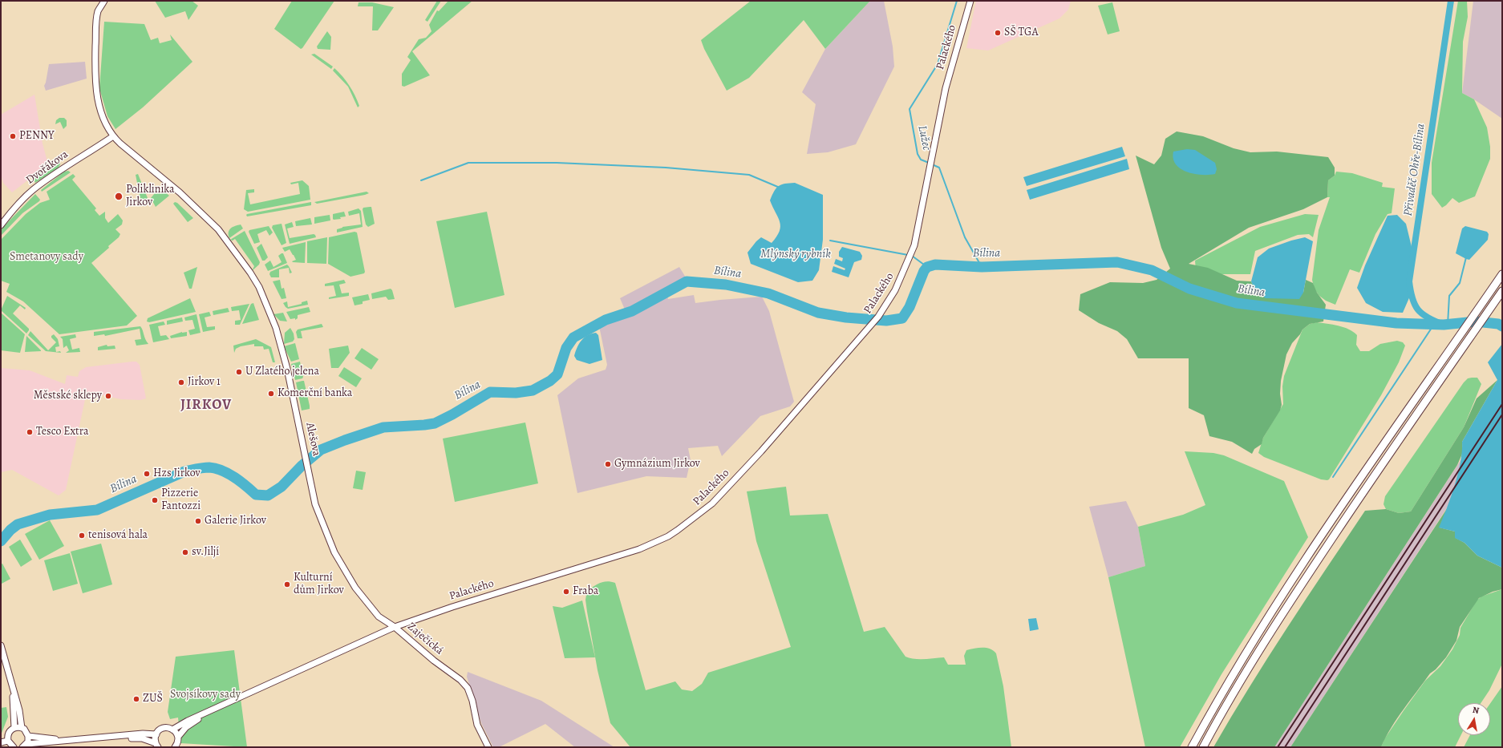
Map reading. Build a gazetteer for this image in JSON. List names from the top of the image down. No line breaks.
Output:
{"streets":{"street":["Palackého","Dvořákova","Alešova","Zaječická"]},"crossings":[["Palackého","Zaječická"],["Dvořákova","Alešova"],["Alešova","Zaječická"]],"districts":["JIRKOV"],"water":["Lužec","Přivaděč Ohře-Bílina","Bílina","Mlýnský rybník"],"parks":["Smetanovy sady","Svojsíkovy sady"],"places":["SŠ TGA","PENNY","Poliklinika Jirkov","U Zlatého jelena","Jirkov 1","Komerční banka","Městské sklepy","Tesco Extra","Gymnázium Jirkov","Hzs Jirkov","Pizzerie Fantozzi","Galerie Jirkov","tenisová hala","sv.Jiljí","Kulturní dům Jirkov","Fraba","ZUŠ"],"north":"top"}
